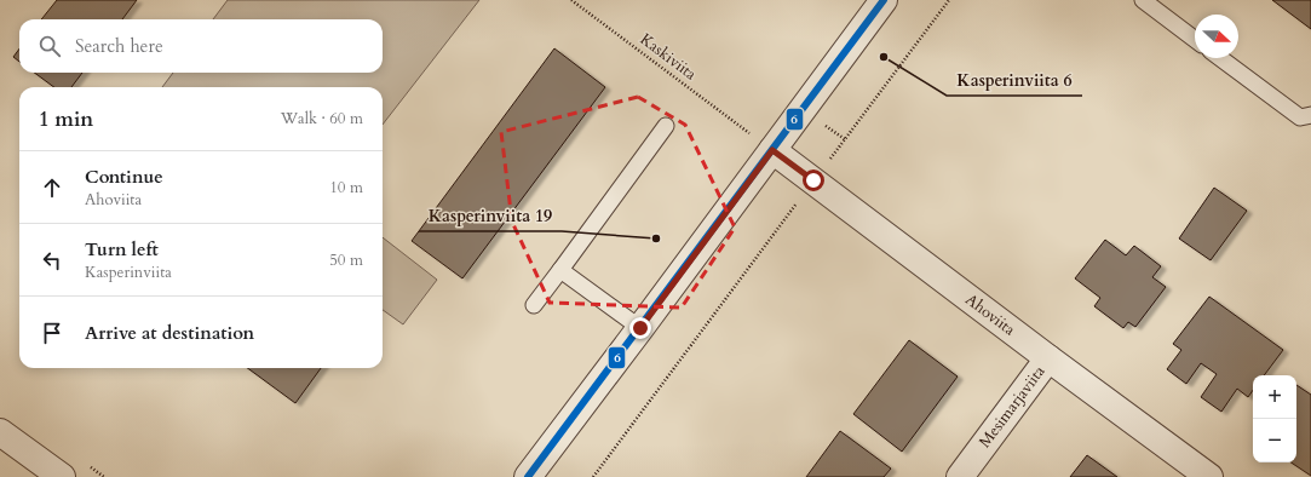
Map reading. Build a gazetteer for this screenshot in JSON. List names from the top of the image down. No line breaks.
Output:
{"streets":{"street":["Ahoviita","Mesimarjaviita"],"path":["Kaskiviita"]},"crossings":[["Ahoviita","Mesimarjaviita"]],"places":["Kasperinviita 6","Kasperinviita 19"],"lines":["transit line 6"],"north":"right","page":{"search":"Search here","heading":["1 min","Walk · 60 m"],"list":[["Continue","Ahoviita","10 m"],["Turn left","Kasperinviita","50 m"],"Arrive at destination"],"map_buttons":["+","−"]}}
